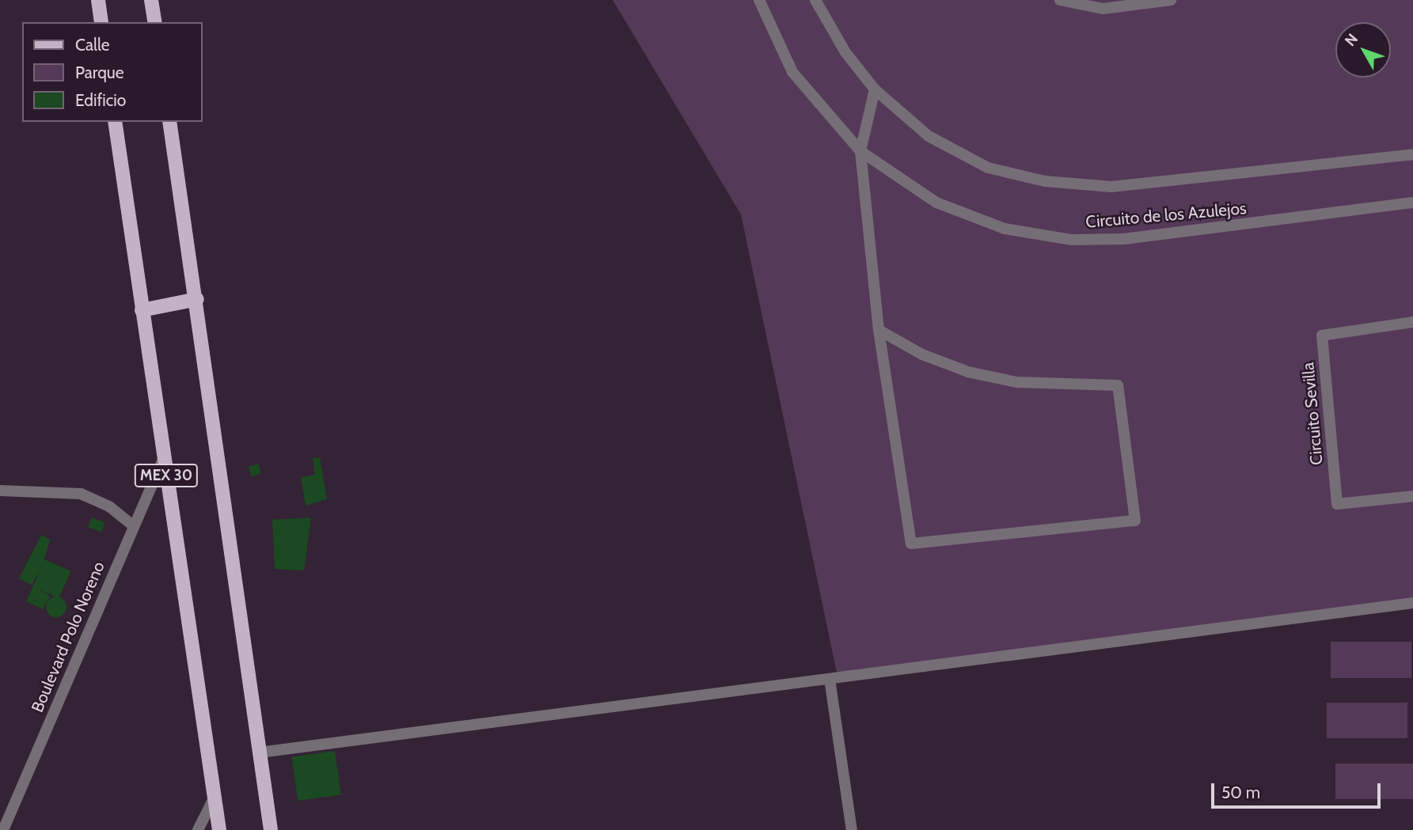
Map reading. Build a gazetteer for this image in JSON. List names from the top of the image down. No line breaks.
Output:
{"streets":{"main road":["MEX 30"],"street":["Circuito de los Azulejos","Circuito Sevilla","Boulevard Polo Noreno"]},"crossings":[["MEX 30","Boulevard Polo Noreno"]],"legend":["Calle","Parque","Edificio"],"scale_bar":"50 m","north":"top left"}
